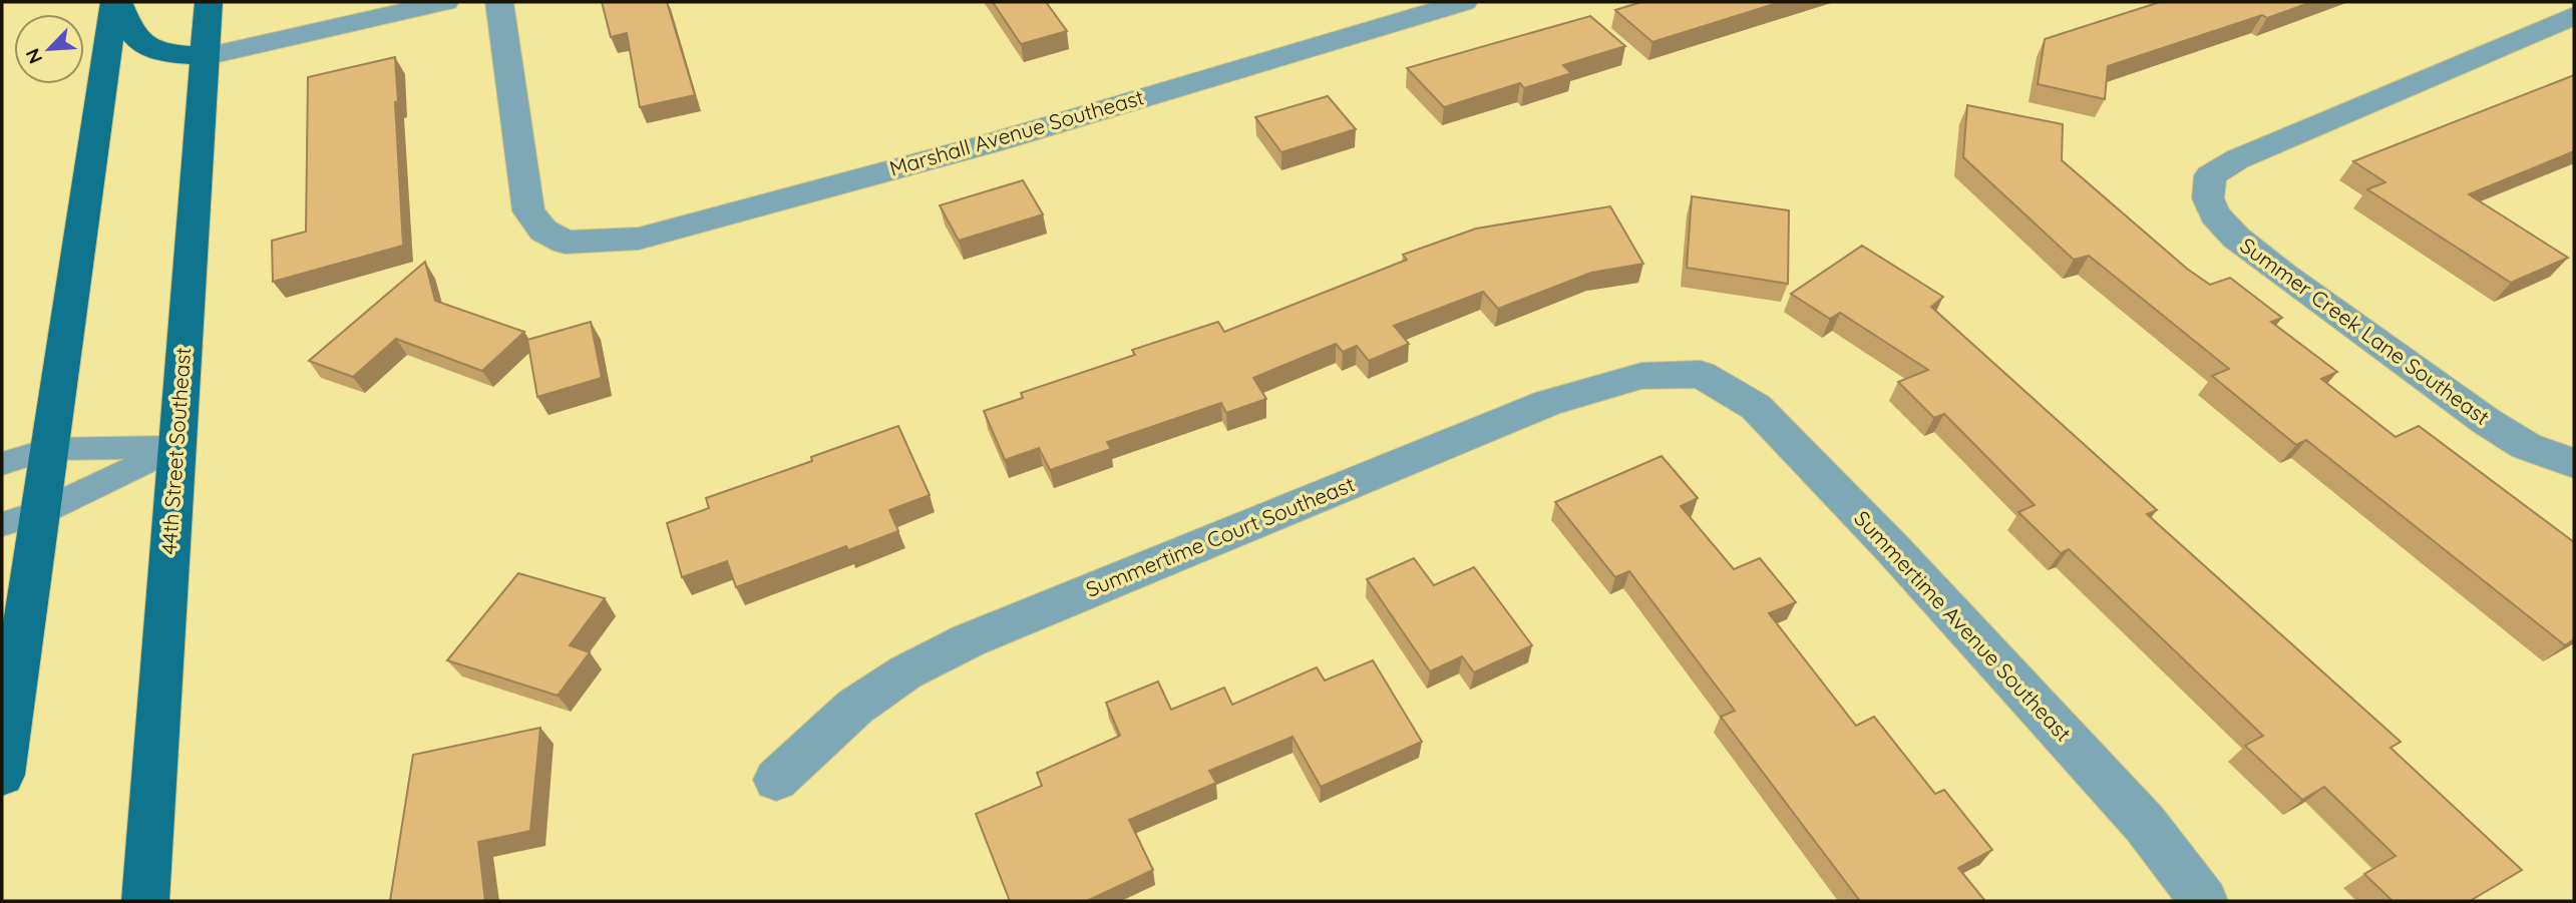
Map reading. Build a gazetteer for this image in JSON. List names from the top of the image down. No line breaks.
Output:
{"streets":{"main road":["44th Street Southeast"],"street":["Marshall Avenue Southeast","Summer Creek Lane Southeast","Summertime Court Southeast","Summertime Avenue Southeast"]},"crossings":[["Summertime Court Southeast","Summertime Avenue Southeast"]],"north":"bottom left"}
